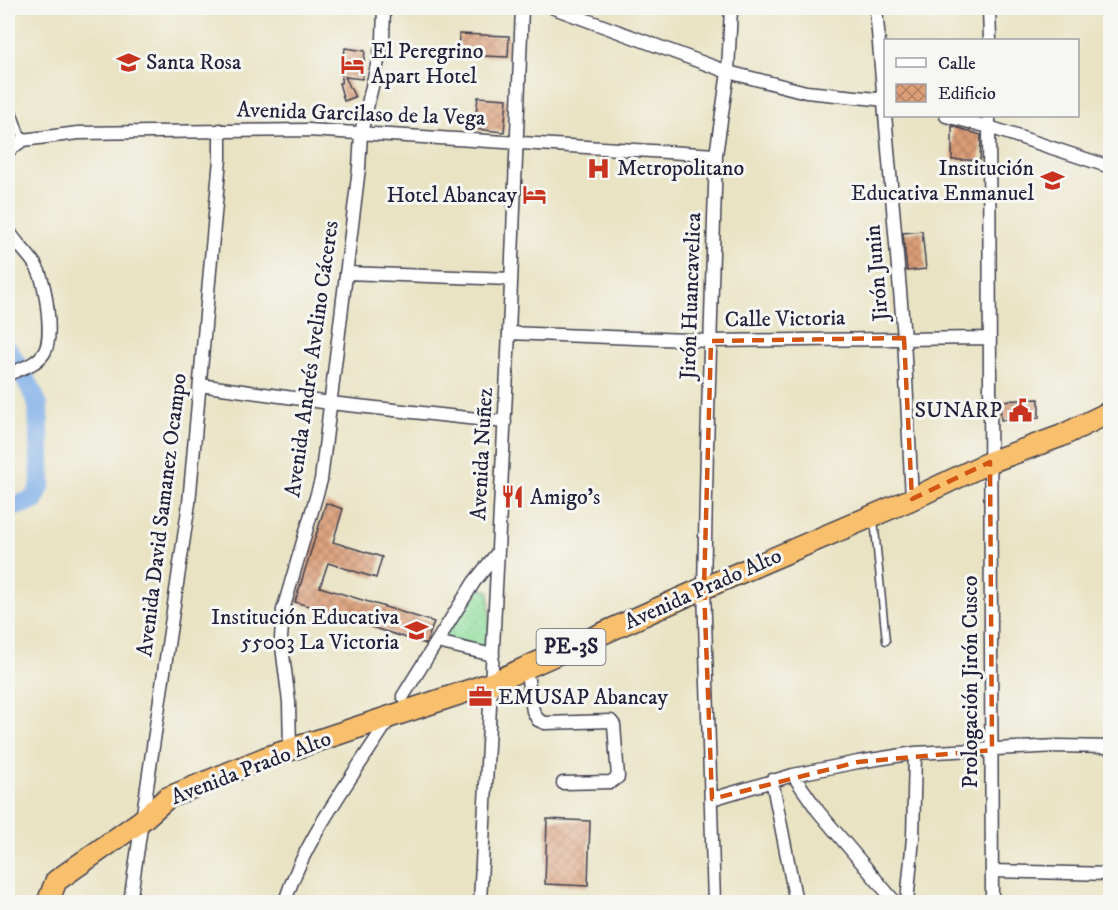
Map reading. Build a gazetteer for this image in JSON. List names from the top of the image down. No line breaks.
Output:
{"streets":{"highway":["Avenida Prado Alto","PE-3S"],"street":["Avenida Garcilaso de la Vega","Jirón Junin","Jirón Huancavelica","Calle Victoria","Avenida Andrés Avelino Cáceres","Avenida Nuñez","Avenida David Samanez Ocampo","Prologación Jirón Cusco"]},"crossings":[["Avenida Garcilaso de la Vega","Jirón Huancavelica"],["Avenida Garcilaso de la Vega","Avenida Andrés Avelino Cáceres"],["Avenida Garcilaso de la Vega","Avenida Nuñez"],["Avenida Garcilaso de la Vega","Avenida David Samanez Ocampo"],["Jirón Junin","Calle Victoria"],["Jirón Junin","Avenida Prado Alto"],["Jirón Huancavelica","Calle Victoria"],["Jirón Huancavelica","Avenida Prado Alto"],["Calle Victoria","Avenida Nuñez"],["Calle Victoria","Prologación Jirón Cusco"],["Avenida Andrés Avelino Cáceres","Avenida Prado Alto"],["Avenida Nuñez","Avenida Prado Alto"],["Avenida David Samanez Ocampo","Avenida Prado Alto"],["Avenida Prado Alto","Prologación Jirón Cusco"]],"places":{"school or university":["Santa Rosa","Institución Educativa Enmanuel","Institución Educativa 55003 La Victoria"],"hotel":["El Peregrino Apart Hotel","Hotel Abancay"],"hospital":["Metropolitano"],"public building":["SUNARP"],"restaurant":["Amigo's"],"office":["EMUSAP Abancay"]},"legend":["Calle","Edificio"]}
